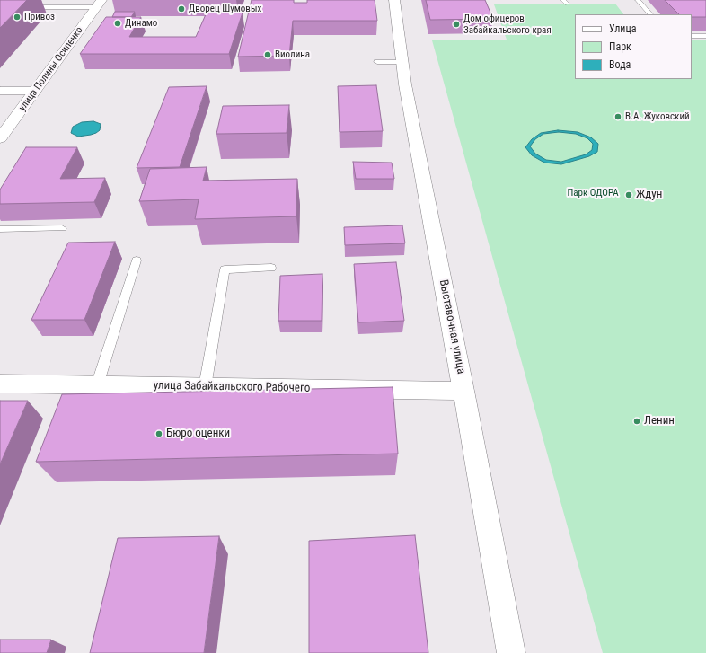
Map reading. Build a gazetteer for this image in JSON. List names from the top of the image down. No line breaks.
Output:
{"streets":{"street":["улица Полины Осипенко","Выставочная улица","улица Забайкальского Рабочего"]},"crossings":[["Выставочная улица","улица Забайкальского Рабочего"]],"parks":["Парк ОДОРА"],"places":["Дворец Шумовых","Привоз","Динамо","Дом офицеров Забайкальского края","Виолина","В.А. Жуковский","Ждун","Ленин","Бюро оценки"],"legend":["Улица","Парк","Вода"]}
